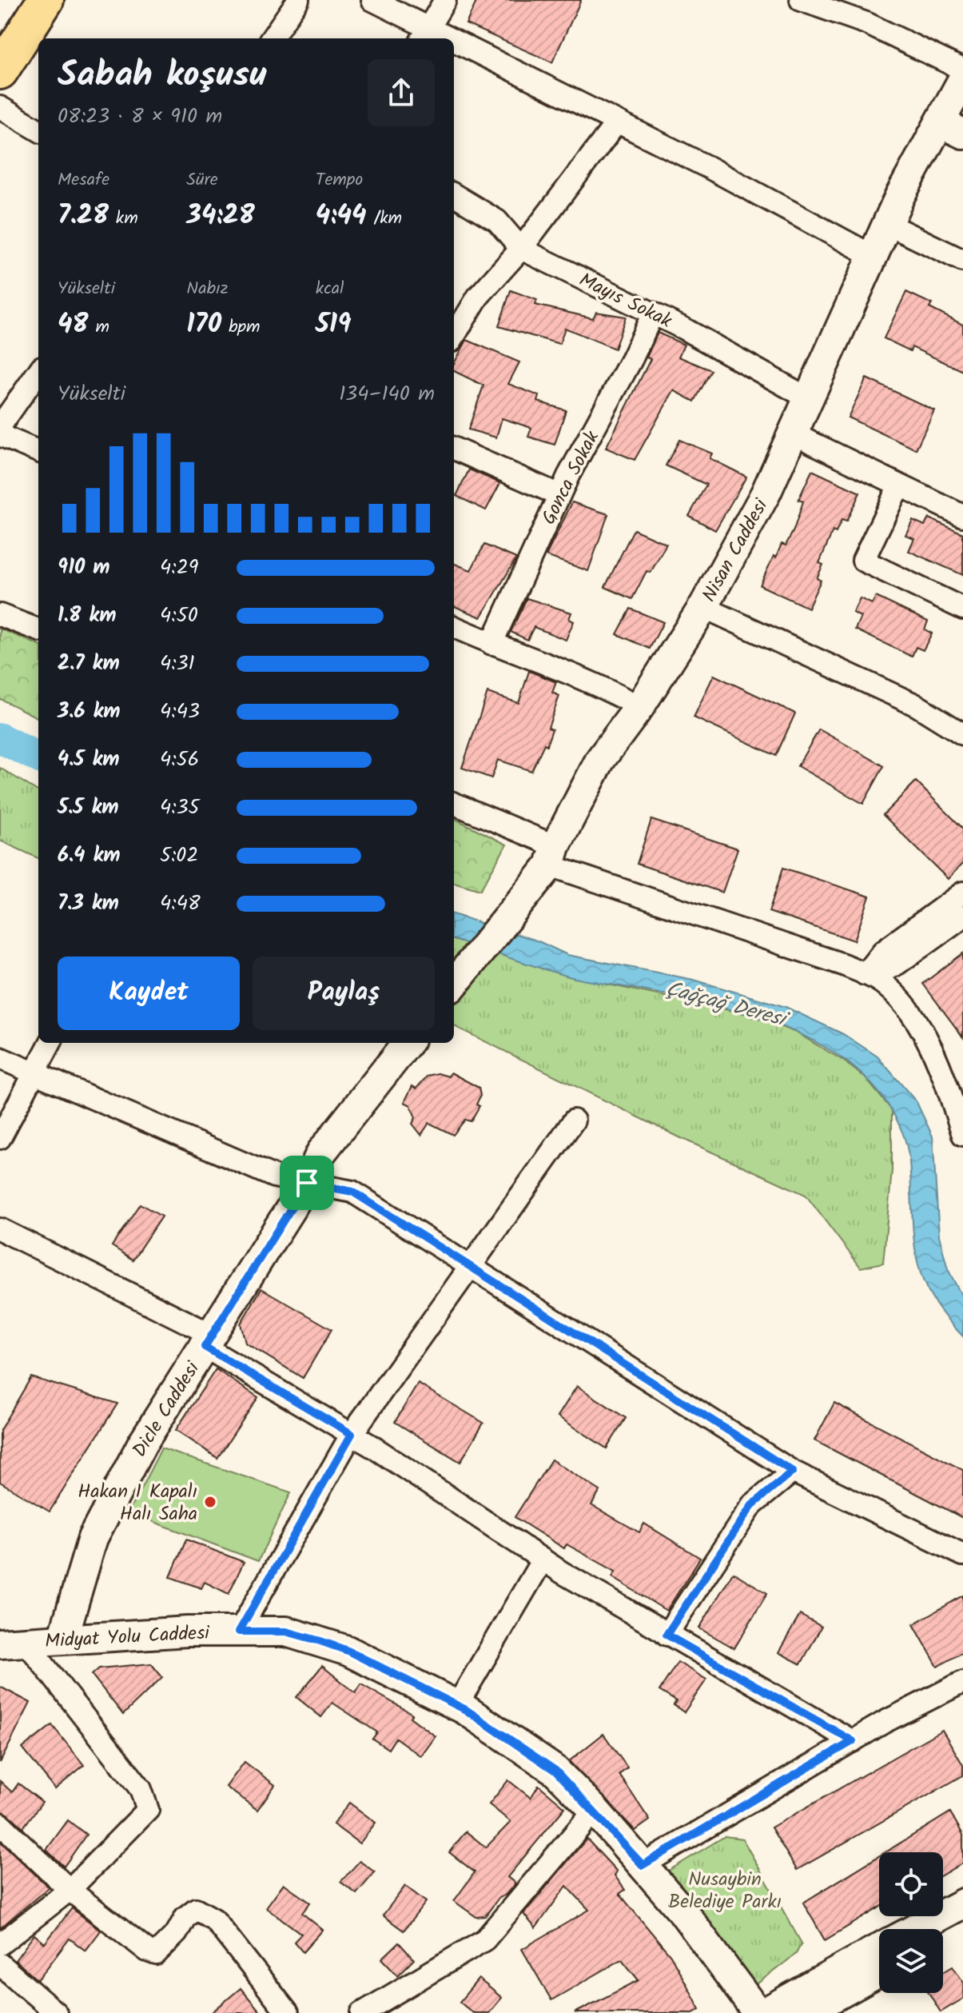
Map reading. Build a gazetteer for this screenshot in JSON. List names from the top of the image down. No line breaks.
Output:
{"streets":{"street":["Mayıs Sokak","Gonca Sokak","Nisan Caddesi","Dicle Caddesi","Midyat Yolu Caddesi"]},"crossings":[["Mayıs Sokak","Gonca Sokak"],["Mayıs Sokak","Nisan Caddesi"],["Dicle Caddesi","Midyat Yolu Caddesi"]],"water":["Çağçağ Deresi"],"parks":["Nusaybin Belediye Parkı"],"places":["Hakan 1 Kapalı Halı Saha"],"page":{"heading":["Sabah koşusu","08:23 · 8 × 910 m"],"stats":[["Mesafe","7.28 km"],["Süre","34:28"],["Tempo","4:44 /km"],["Yükselti","48 m"],["Nabız","170 bpm"],["kcal","519"]],"chart":["Yükselti","134–140 m"],"list":[{"name":"910 m","note":"4:29"},{"name":"1.8 km","note":"4:50"},{"name":"2.7 km","note":"4:31"},{"name":"3.6 km","note":"4:43"},{"name":"4.5 km","note":"4:56"},{"name":"5.5 km","note":"4:35"},{"name":"6.4 km","note":"5:02"},{"name":"7.3 km","note":"4:48"}],"buttons":["Kaydet","Paylaş"]}}
